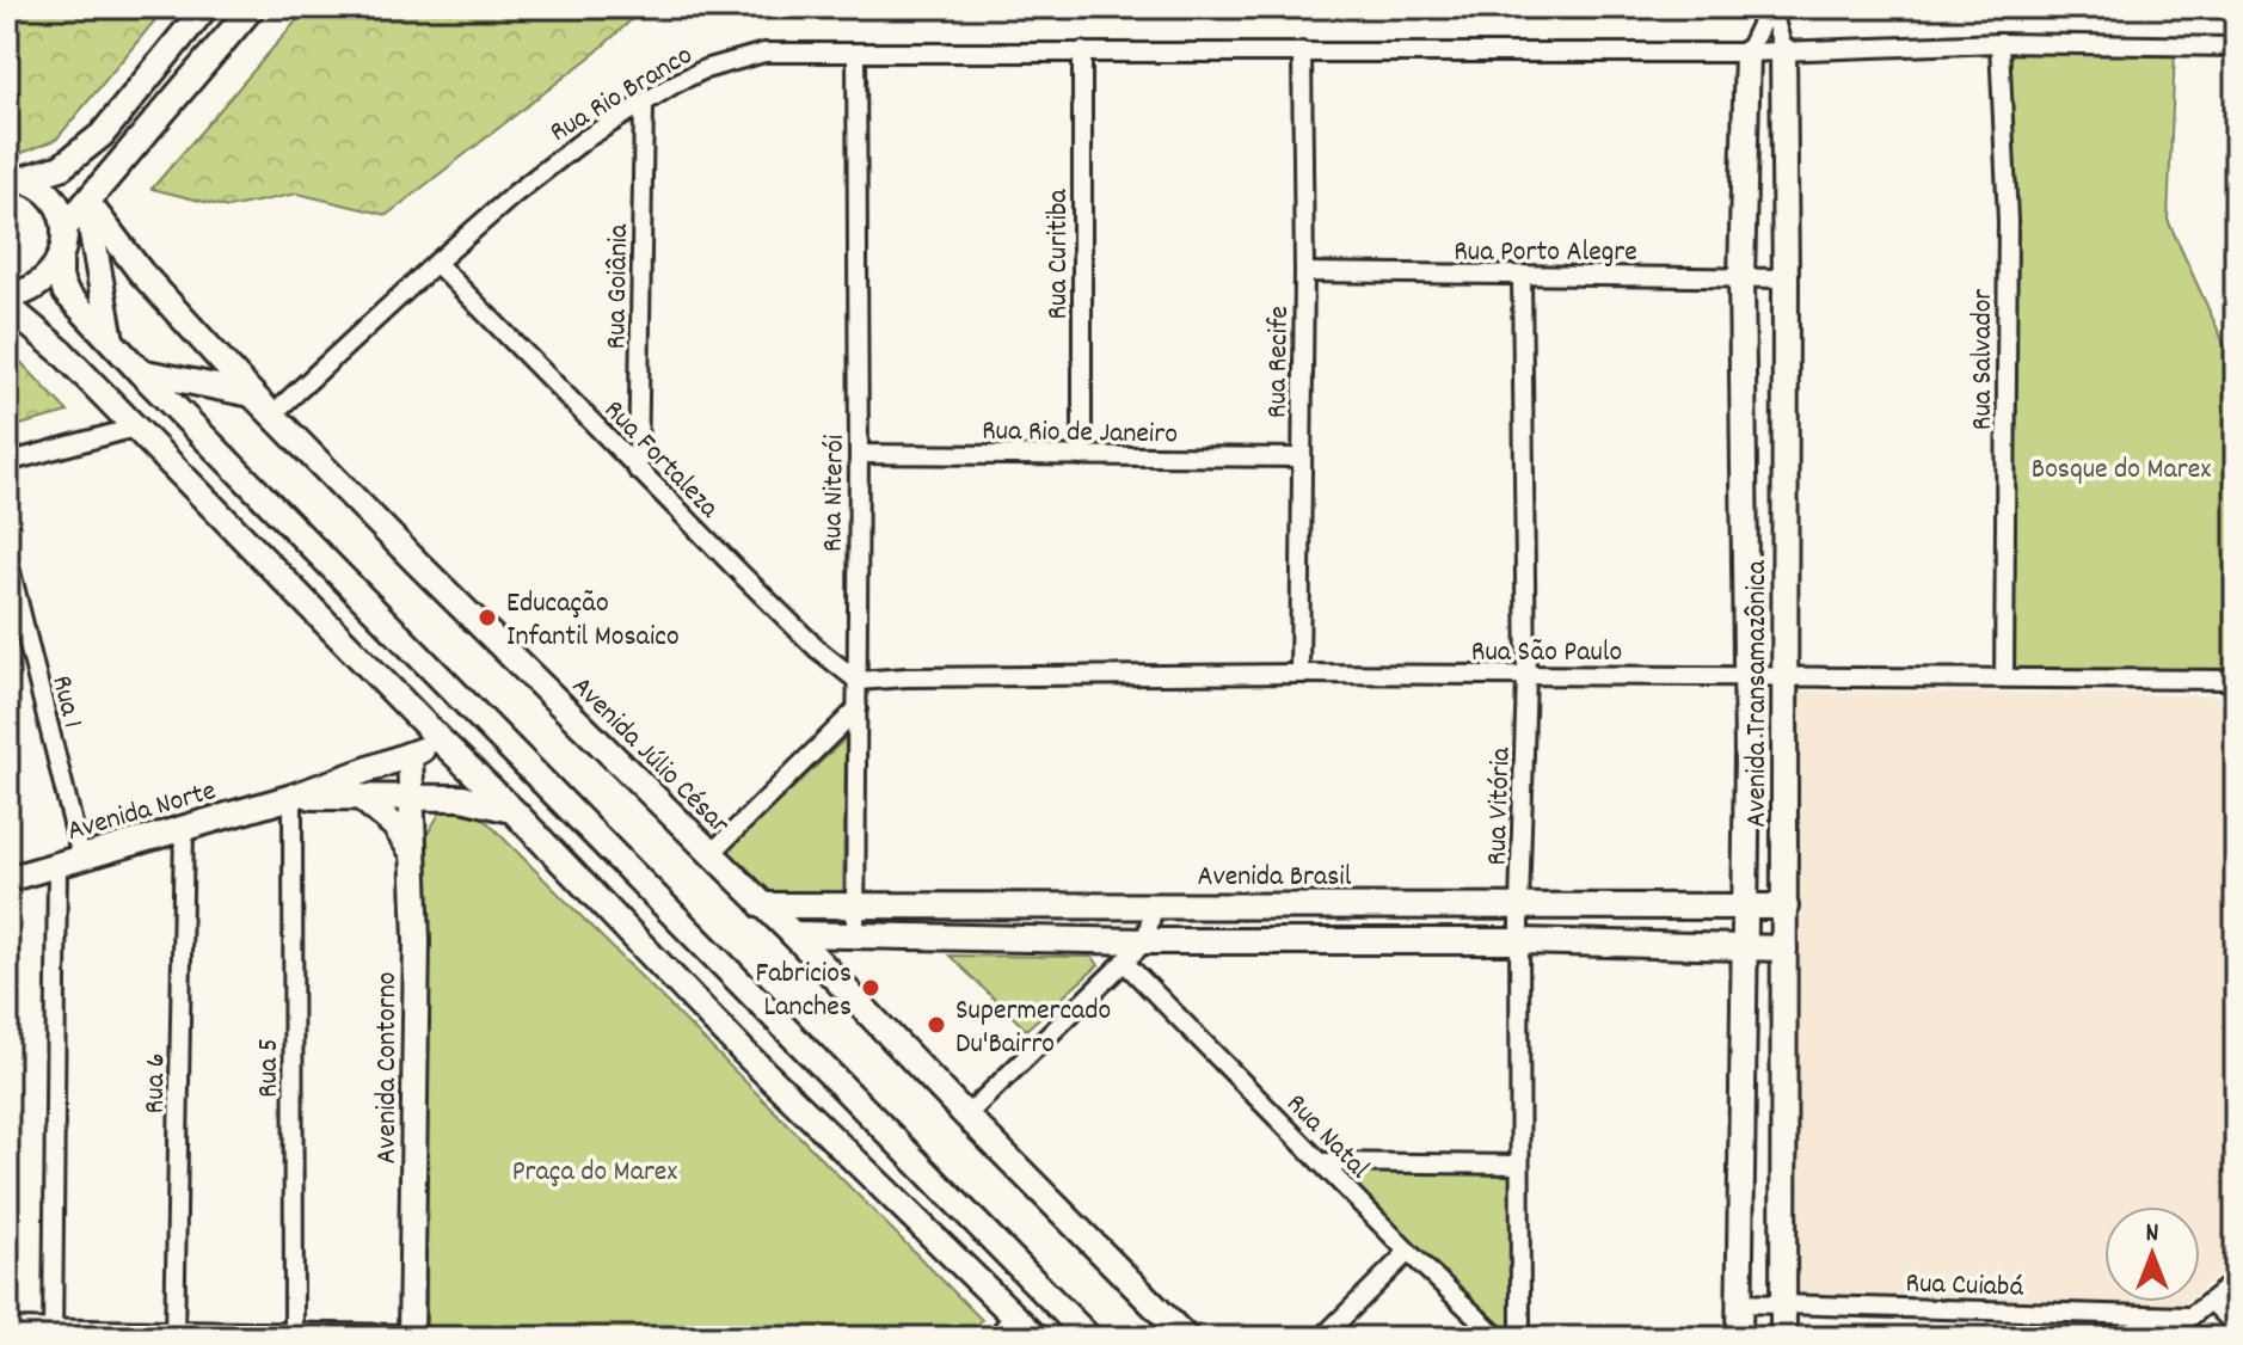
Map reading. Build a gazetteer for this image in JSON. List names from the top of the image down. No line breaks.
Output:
{"streets":{"street":["Rua Rio Branco","Rua Porto Alegre","Rua Curitiba","Rua Goiânia","Rua Salvador","Rua Recife","Rua Rio de Janeiro","Rua Fortaleza","Rua Niterói","Rua São Paulo","Avenida Transamazônica","Rua 1","Avenida Júlio César","Rua Vitória","Avenida Norte","Avenida Brasil","Rua 5","Avenida Contorno","Rua 6","Rua Natal","Rua Cuiabá"]},"crossings":[["Rua Rio Branco","Rua Curitiba"],["Rua Rio Branco","Rua Goiânia"],["Rua Rio Branco","Rua Salvador"],["Rua Rio Branco","Rua Recife"],["Rua Rio Branco","Rua Fortaleza"],["Rua Rio Branco","Rua Niterói"],["Rua Rio Branco","Avenida Transamazônica"],["Rua Rio Branco","Avenida Júlio César"],["Rua Porto Alegre","Rua Recife"],["Rua Porto Alegre","Avenida Transamazônica"],["Rua Porto Alegre","Rua Vitória"],["Rua Curitiba","Rua Rio de Janeiro"],["Rua Goiânia","Rua Fortaleza"],["Rua Salvador","Rua São Paulo"],["Rua Recife","Rua Rio de Janeiro"],["Rua Recife","Rua São Paulo"],["Rua Rio de Janeiro","Rua Niterói"],["Rua Fortaleza","Rua Niterói"],["Rua Fortaleza","Rua São Paulo"],["Rua Niterói","Rua São Paulo"],["Rua Niterói","Avenida Brasil"],["Rua São Paulo","Avenida Transamazônica"],["Rua São Paulo","Rua Vitória"],["Avenida Transamazônica","Avenida Brasil"],["Avenida Transamazônica","Rua Cuiabá"],["Rua 1","Avenida Norte"],["Avenida Júlio César","Avenida Brasil"],["Rua Vitória","Avenida Brasil"],["Avenida Norte","Rua 5"],["Avenida Norte","Rua 6"]],"parks":["Bosque do Marex","Praça do Marex"],"places":["Educação Infantil Mosaico","Fabricios Lanches","Supermercado Du'Bairro"],"north":"top"}
